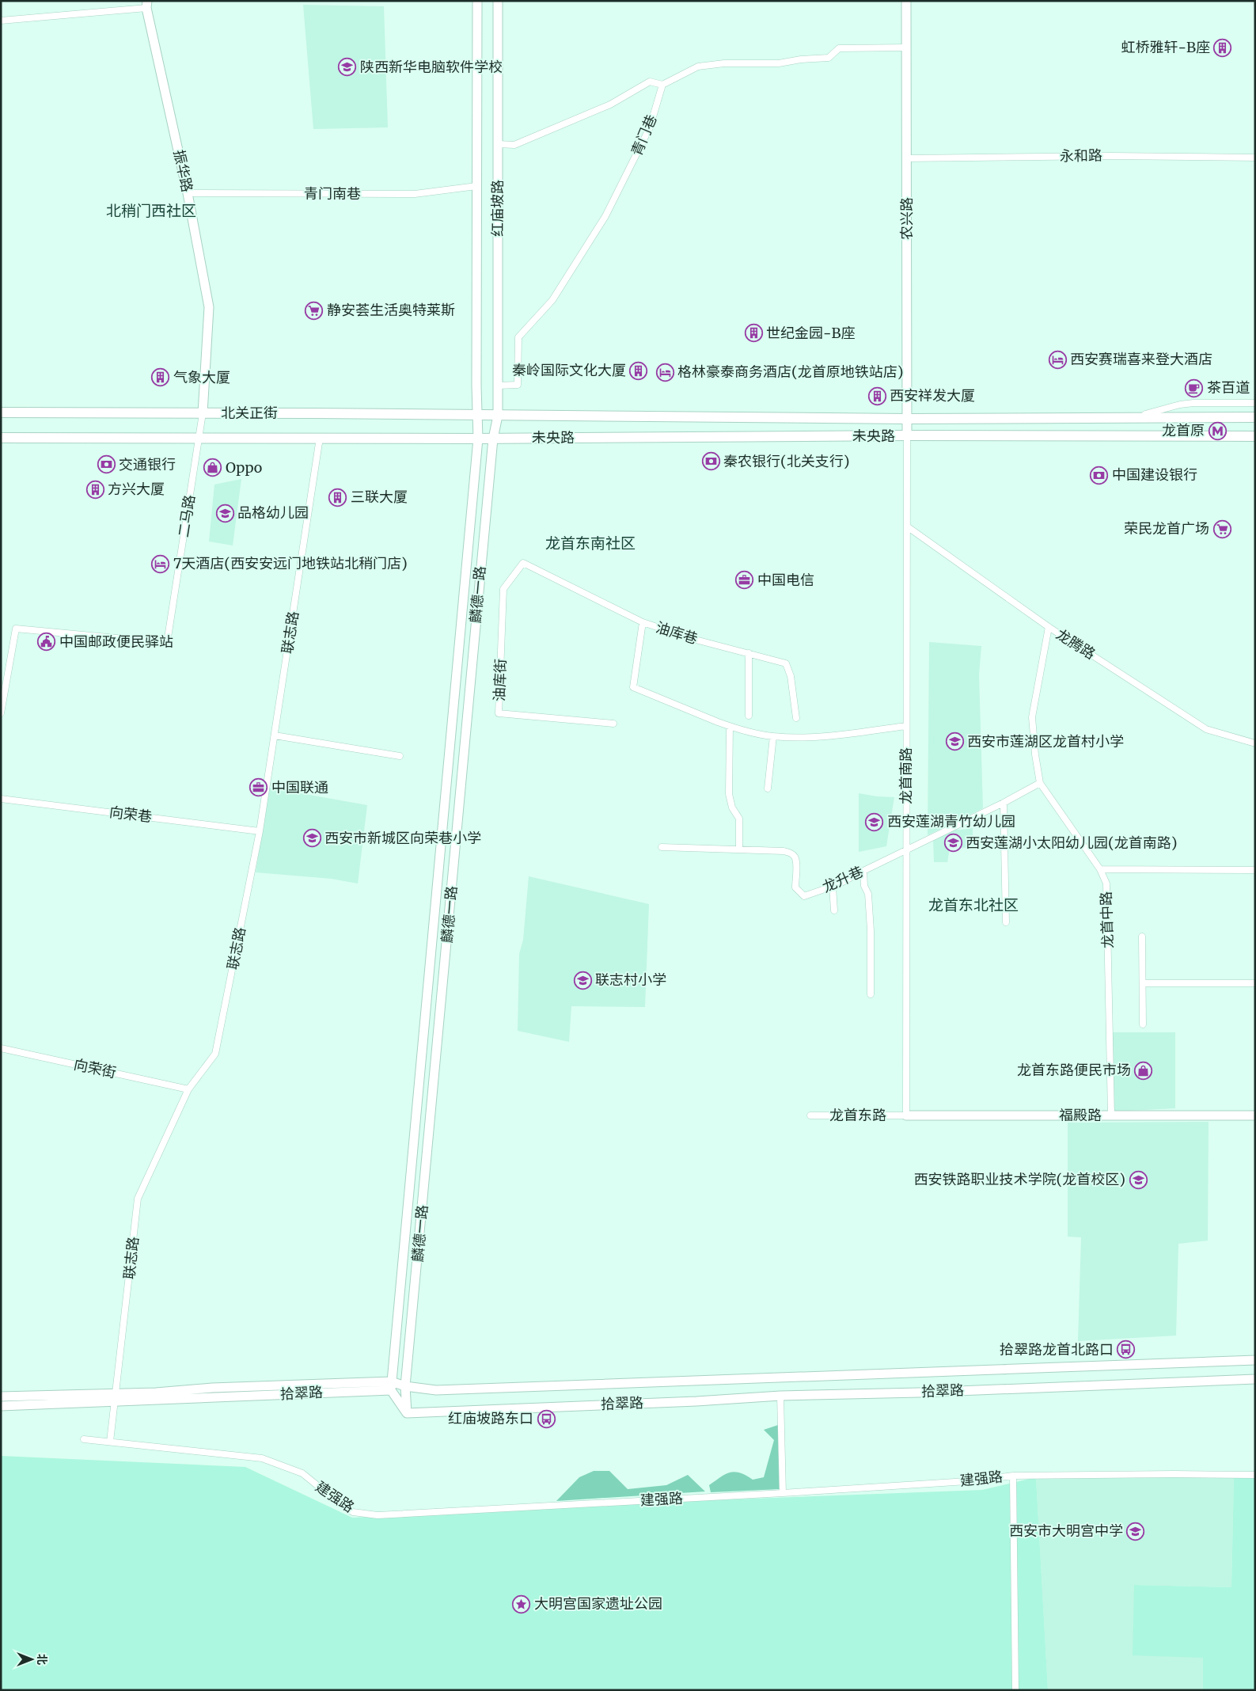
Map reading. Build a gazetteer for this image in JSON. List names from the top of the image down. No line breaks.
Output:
{"streets":{"main road":["振华路","红庙坡路","农兴路","北关正街","未央路","麟德一路","福殿路","拾翠路"],"street":["青门巷","永和路","青门南巷","二马路","联志路","油库巷","龙腾路","油库街","龙首南路","向荣巷","龙升巷","龙首中路","向荣街","龙首东路","建强路"]},"crossings":[["青门巷","红庙坡路"],["永和路","农兴路"],["振华路","青门南巷"],["振华路","北关正街"],["振华路","二马路"],["青门南巷","红庙坡路"],["红庙坡路","北关正街"],["红庙坡路","未央路"],["红庙坡路","麟德一路"],["农兴路","未央路"],["农兴路","龙首南路"],["北关正街","未央路"],["北关正街","二马路"],["北关正街","麟德一路"],["北关正街","联志路"],["未央路","麟德一路"],["未央路","龙首南路"],["麟德一路","拾翠路"],["联志路","向荣巷"],["联志路","向荣街"],["联志路","拾翠路"],["联志路","建强路"],["油库巷","油库街"],["龙腾路","龙首南路"],["龙腾路","龙首中路"],["龙首南路","龙升巷"],["龙首南路","龙首东路"],["龙首南路","福殿路"],["龙升巷","龙首中路"],["龙首中路","福殿路"],["龙首东路","福殿路"]],"districts":["北稍门西社区","龙首东南社区","龙首东北社区"],"places":{"building":["虹桥雅轩-B座","世纪金园-B座","秦岭国际文化大厦","气象大厦","西安祥发大厦","方兴大厦","三联大厦"],"school or university":["陕西新华电脑软件学校","品格幼儿园","西安市莲湖区龙首村小学","西安莲湖青竹幼儿园","西安市新城区向荣巷小学","西安莲湖小太阳幼儿园(龙首南路)","联志村小学","西安铁路职业技术学院(龙首校区)","西安市大明宫中学"],"supermarket":["静安荟生活奥特莱斯","荣民龙首广场"],"hotel":["西安赛瑞喜来登大酒店","格林豪泰商务酒店(龙首原地铁站店)","7天酒店(西安安远门地铁站北稍门店)"],"cafe":["茶百道"],"metro station":["龙首原"],"bank":["秦农银行(北关支行)","交通银行","中国建设银行"],"shop":["Oppo","龙首东路便民市场"],"office":["中国电信","中国联通"],"public building":["中国邮政便民驿站"],"bus stop":["拾翠路龙首北路口","红庙坡路东口"],"place":["大明宫国家遗址公园"]},"north":"right"}
